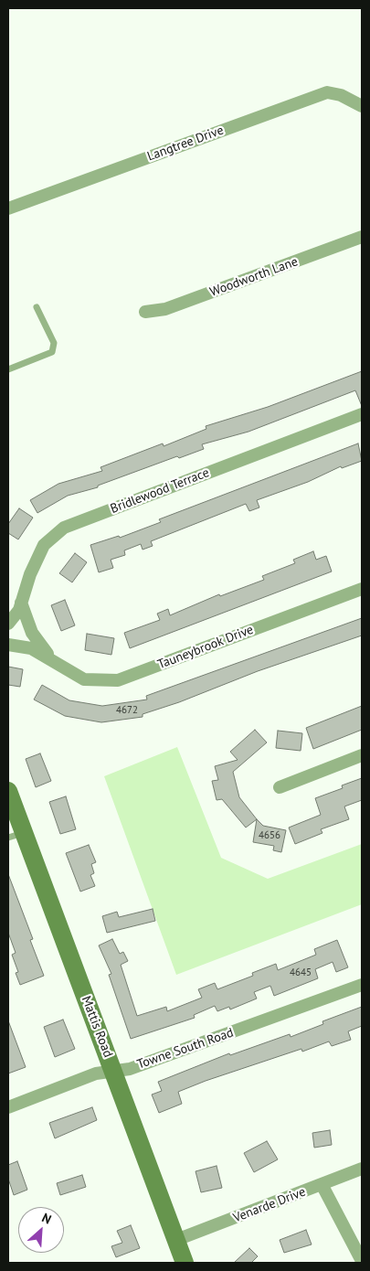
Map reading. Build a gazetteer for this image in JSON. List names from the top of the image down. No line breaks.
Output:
{"streets":{"main road":["Mattis Road"],"street":["Langtree Drive","Woodworth Lane","Bridlewood Terrace","Tauneybrook Drive","Towne South Road","Venarde Drive"]},"crossings":[["Bridlewood Terrace","Tauneybrook Drive"],["Mattis Road","Towne South Road"],["Mattis Road","Venarde Drive"]],"house_numbers":["4672","4656","4645"],"north":"top right"}
